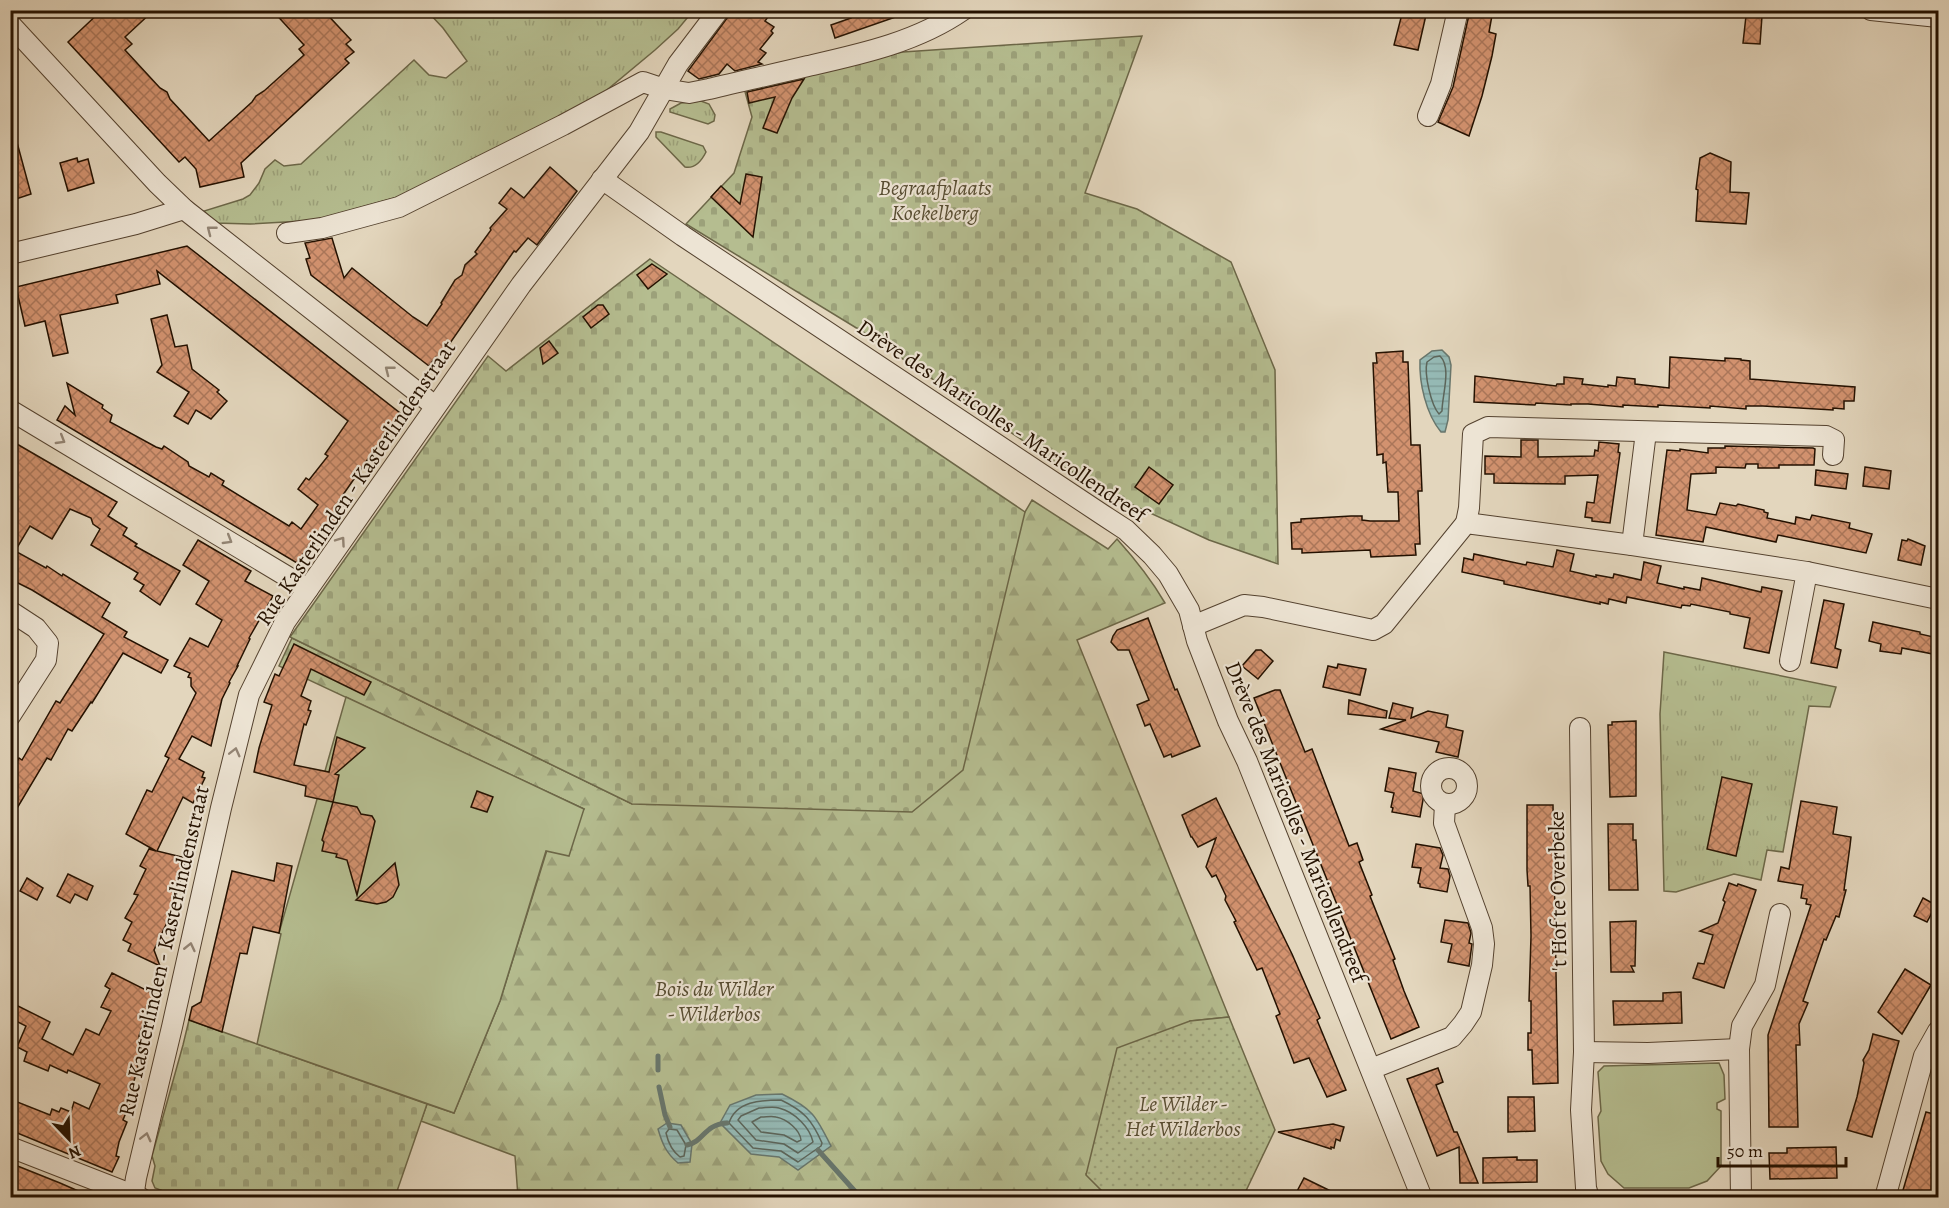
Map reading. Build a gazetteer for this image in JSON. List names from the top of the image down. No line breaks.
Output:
{"streets":{"street":["Drève des Maricolles - Maricollendreef","Rue Kasterlinden - Kasterlindenstraat","'t Hof te Overbeke"]},"crossings":[["Drève des Maricolles - Maricollendreef","Rue Kasterlinden - Kasterlindenstraat"]],"one_way":["Rue Kasterlinden - Kasterlindenstraat"],"parks":["Begraafplaats Koekelberg","Bois du Wilder - Wilderbos","Le Wilder - Het Wilderbos"],"scale_bar":"50 m","north":"bottom right"}
